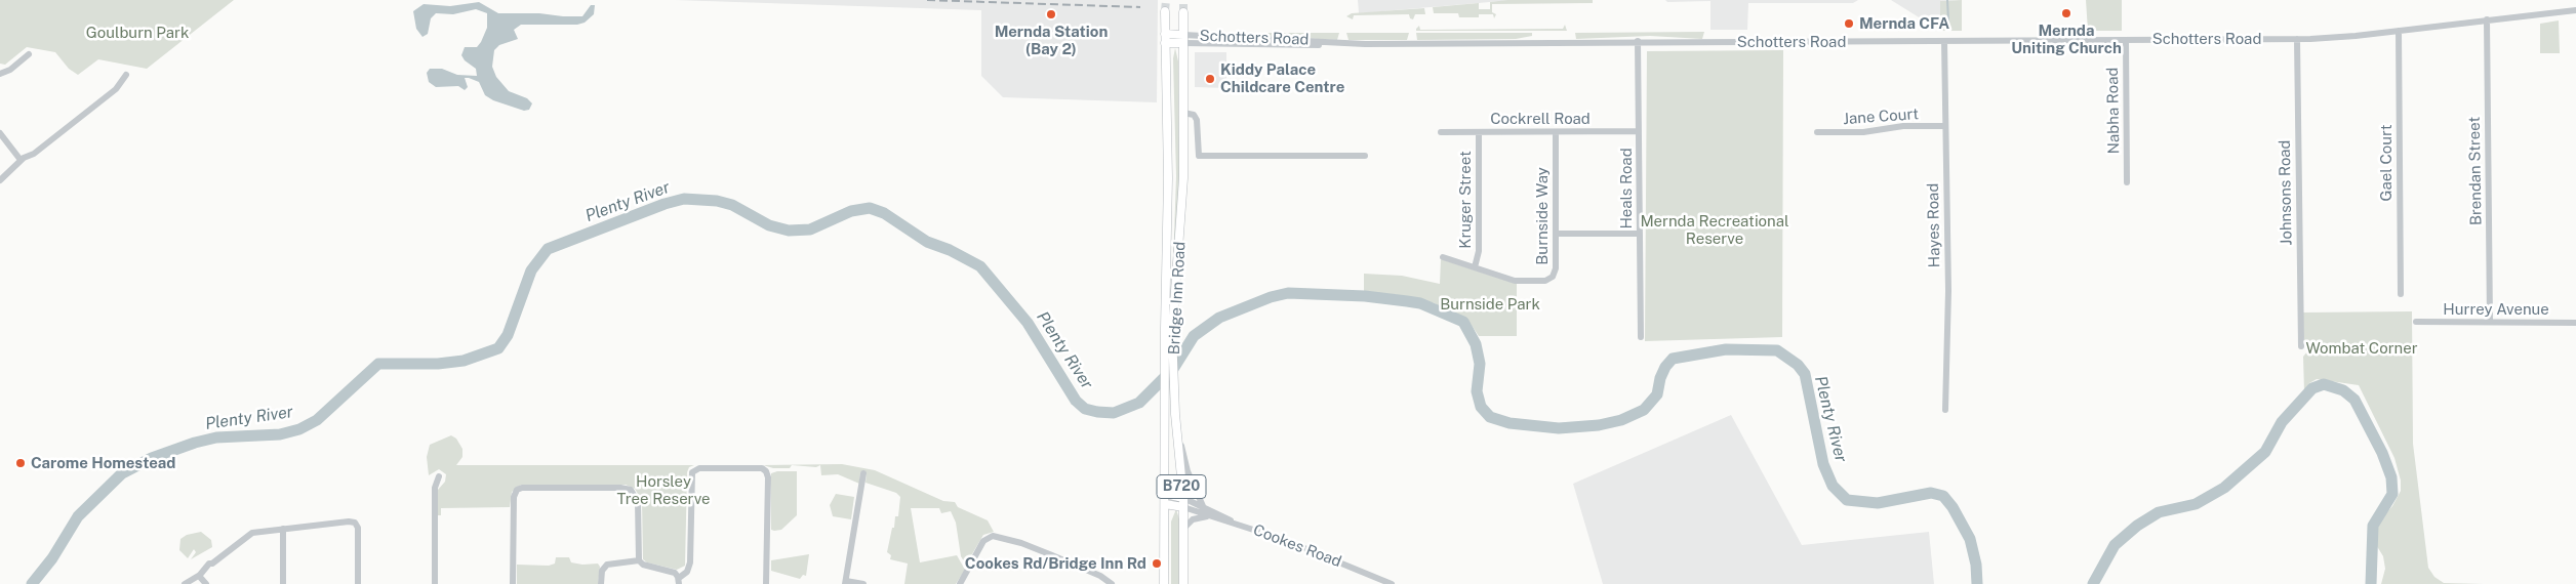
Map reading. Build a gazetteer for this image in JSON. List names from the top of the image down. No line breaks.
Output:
{"streets":{"main road":["Schotters Road","Bridge Inn Road","B720","Cookes Road"],"street":["Nabha Road","Jane Court","Cockrell Road","Gael Court","Brendan Street","Heals Road","Johnsons Road","Kruger Street","Burnside Way","Hayes Road","Hurrey Avenue"]},"crossings":[["Schotters Road","Nabha Road"],["Schotters Road","Gael Court"],["Schotters Road","Brendan Street"],["Schotters Road","Heals Road"],["Schotters Road","Johnsons Road"],["Schotters Road","Hayes Road"],["Schotters Road","Bridge Inn Road"],["Jane Court","Hayes Road"],["Cockrell Road","Heals Road"],["Cockrell Road","Kruger Street"],["Cockrell Road","Burnside Way"],["Brendan Street","Hurrey Avenue"],["Kruger Street","Burnside Way"],["Bridge Inn Road","Cookes Road"]],"water":["Plenty River"],"parks":["Goulburn Park","Mernda Recreational Reserve","Burnside Park","Wombat Corner","Horsley Tree Reserve"],"places":["Mernda Uniting Church","Mernda Station (Bay 2)","Mernda CFA","Kiddy Palace Childcare Centre","Carome Homestead","Cookes Rd/Bridge Inn Rd"]}
